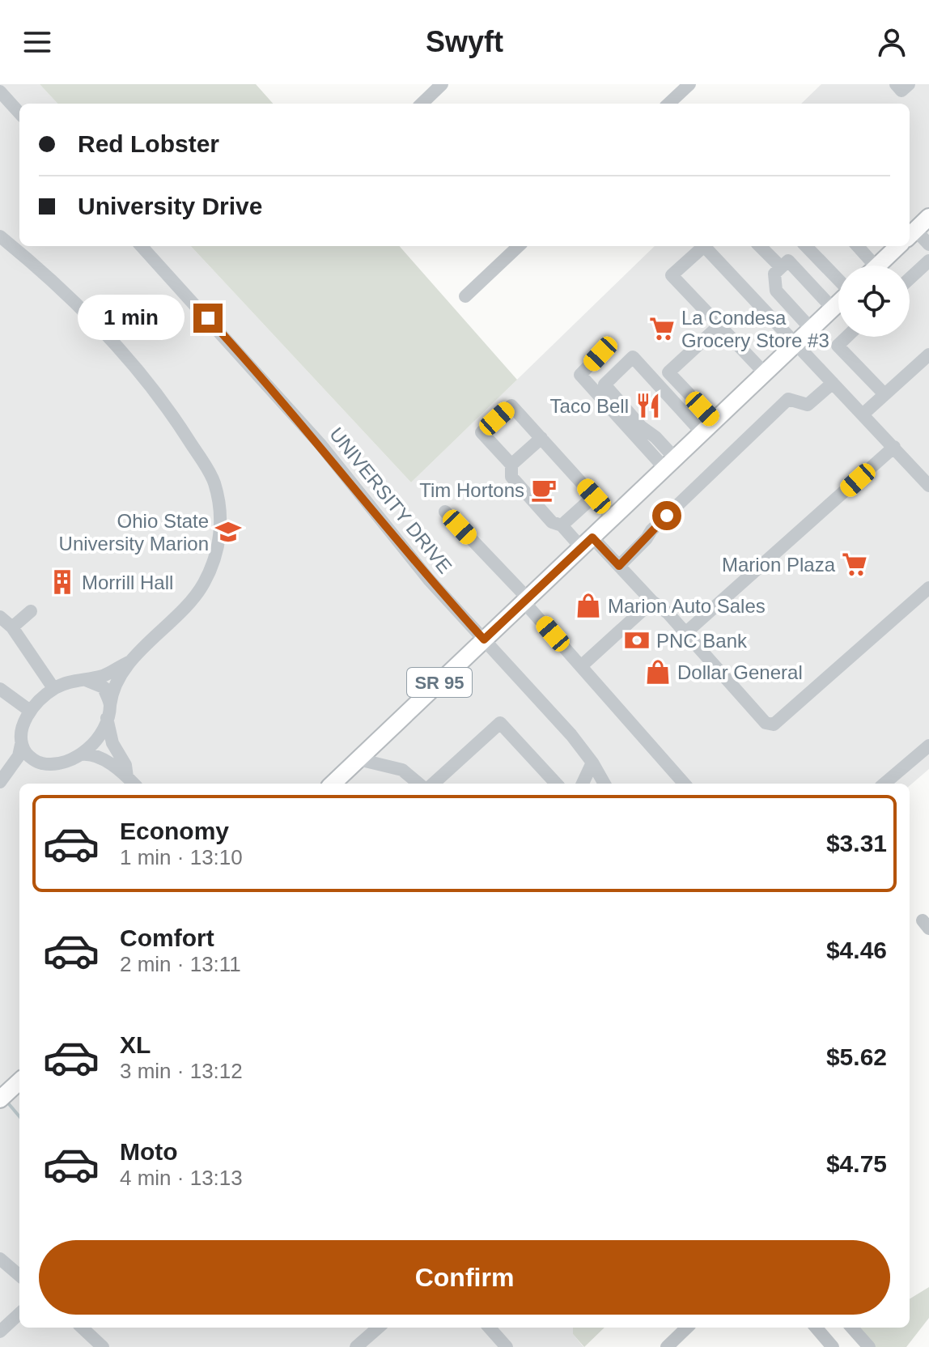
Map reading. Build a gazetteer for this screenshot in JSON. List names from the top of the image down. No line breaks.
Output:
{"streets":{"main road":["SR 95"],"street":["UNIVERSITY DRIVE"]},"crossings":[["UNIVERSITY DRIVE","SR 95"]],"places":{"supermarket":["La Condesa Grocery Store #3","Marion Plaza"],"restaurant":["Taco Bell"],"cafe":["Tim Hortons"],"school or university":["Ohio State University Marion"],"building":["Morrill Hall"],"shop":["Marion Auto Sales","Dollar General"],"bank":["PNC Bank"]},"page":{"header":"Swyft","banner":["Red Lobster","University Drive"],"bubble":"1 min","list":[{"name":"Economy","note":"1 min · 13:10","value":"$3.31"},{"name":"Comfort","note":"2 min · 13:11","value":"$4.46"},{"name":"XL","note":"3 min · 13:12","value":"$5.62"},{"name":"Moto","note":"4 min · 13:13","value":"$4.75"}],"buttons":"Confirm"}}
